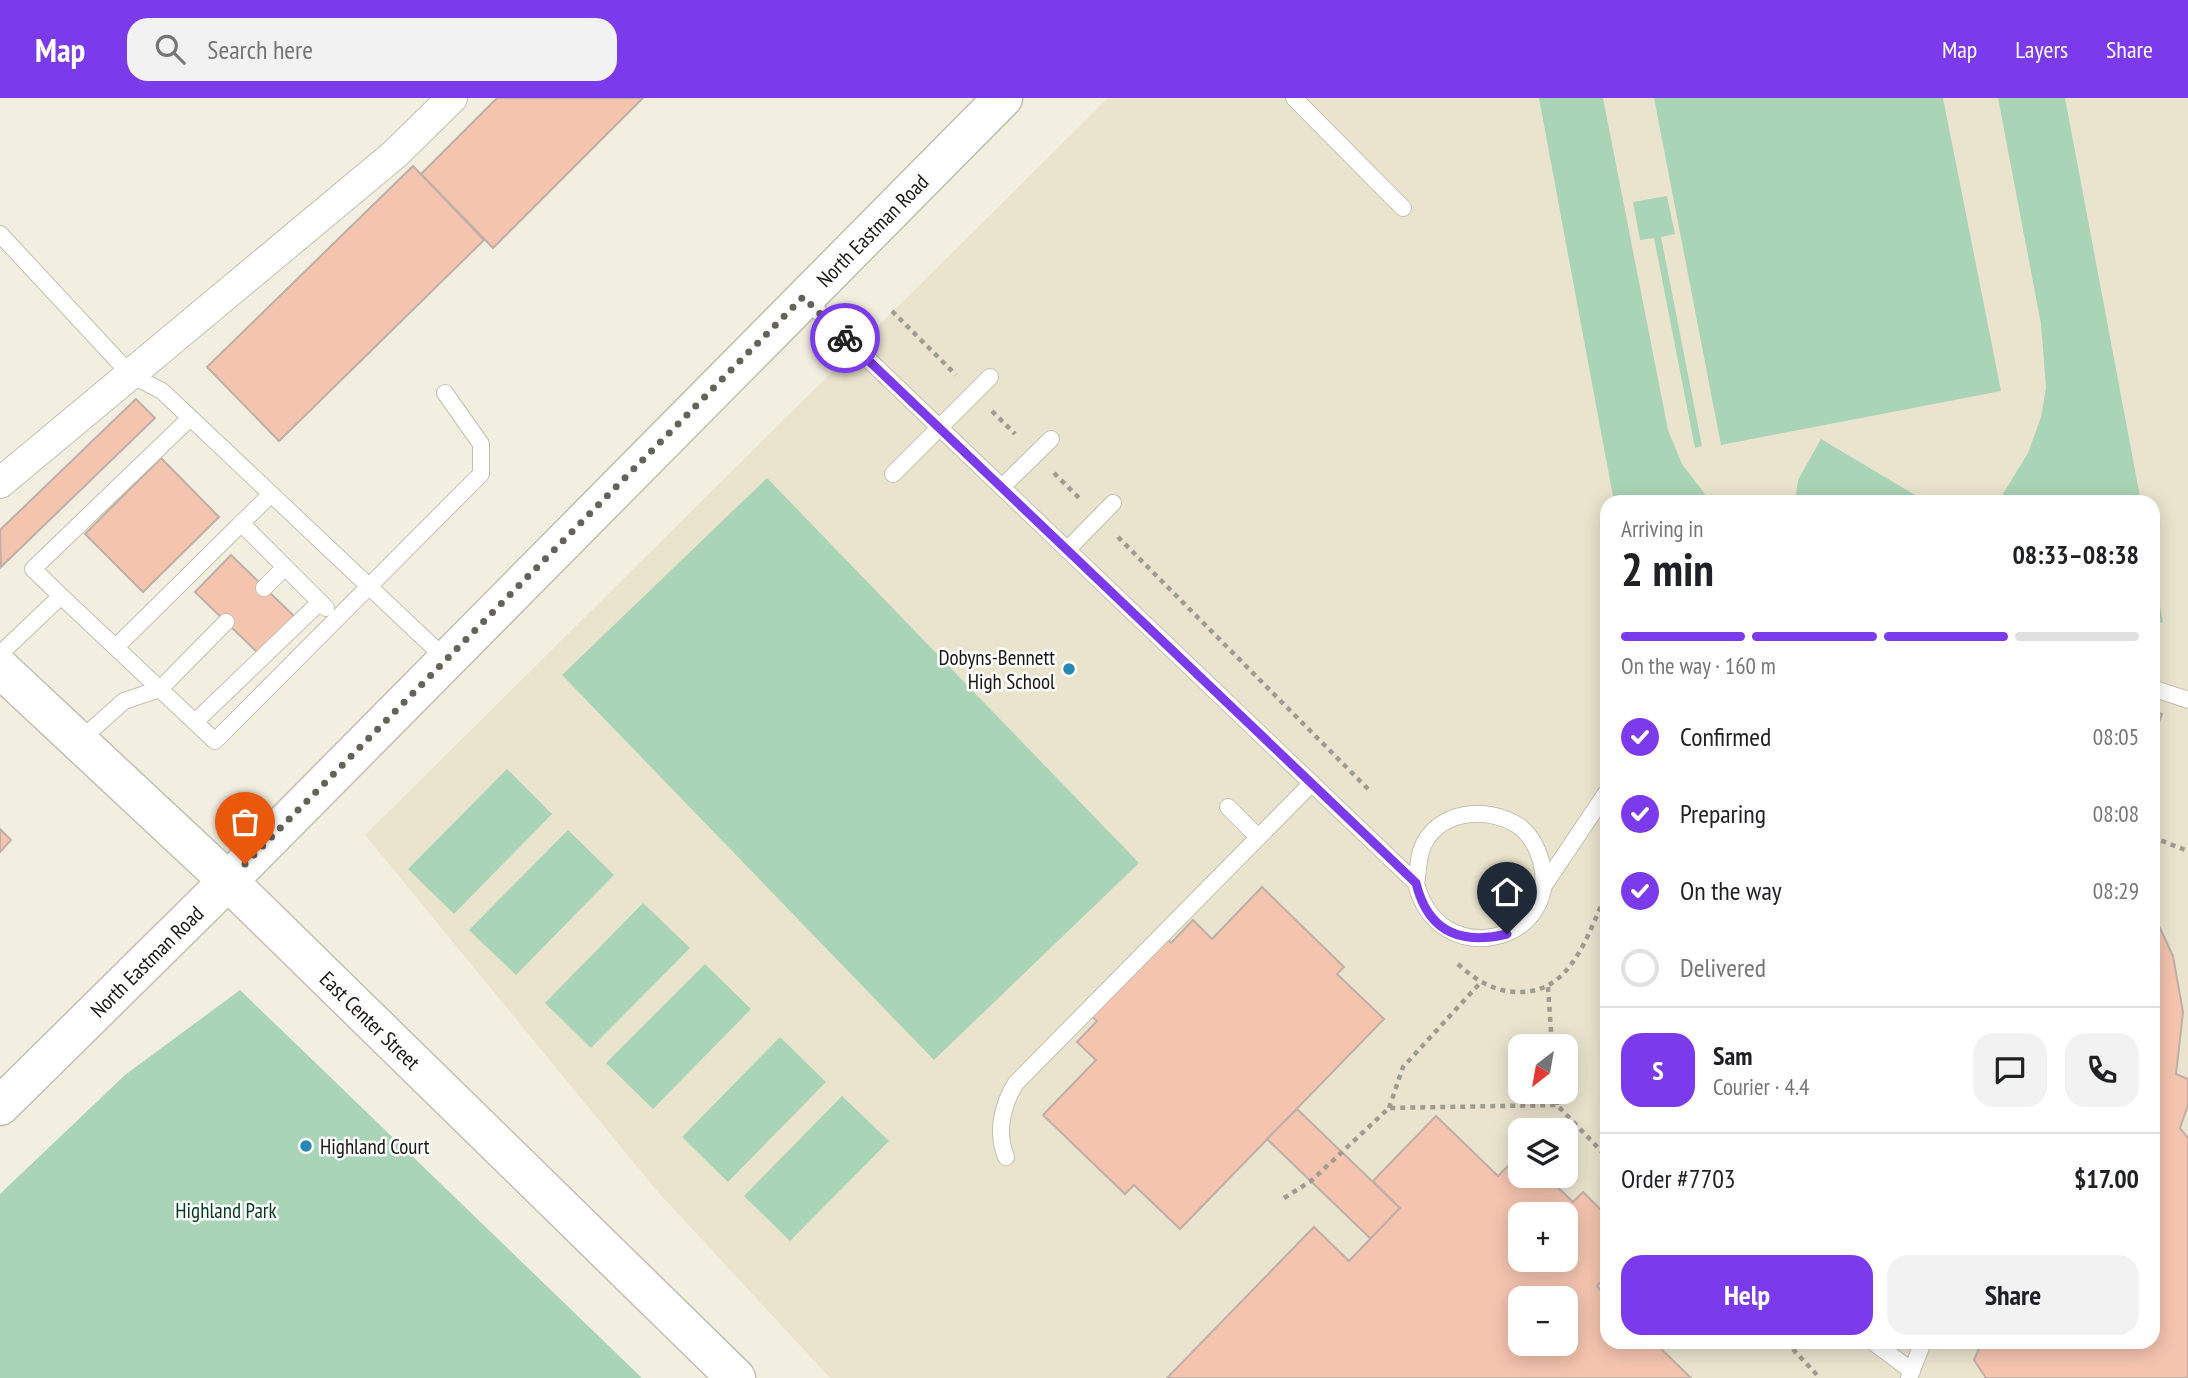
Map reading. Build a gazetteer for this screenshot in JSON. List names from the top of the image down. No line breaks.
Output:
{"streets":{"main road":["North Eastman Road","East Center Street"]},"crossings":[["North Eastman Road","East Center Street"]],"parks":["Highland Park"],"places":["Dobyns-Bennett High School","Highland Court"],"north":"bottom left","page":{"header":"Map","search":"Search here","nav":["Map","Layers","Share"],"heading":["2 min","Arriving in","08:33–08:38"],"panel":["Sam","Courier · 4.4","Order #7703","$17.00"],"bar":"On the way · 160 m","list":[["Confirmed","08:05"],["Preparing","08:08"],["On the way","08:29"],"Delivered"],"round":"S","map_buttons":["+","−"],"buttons":["Help","Share"]}}
